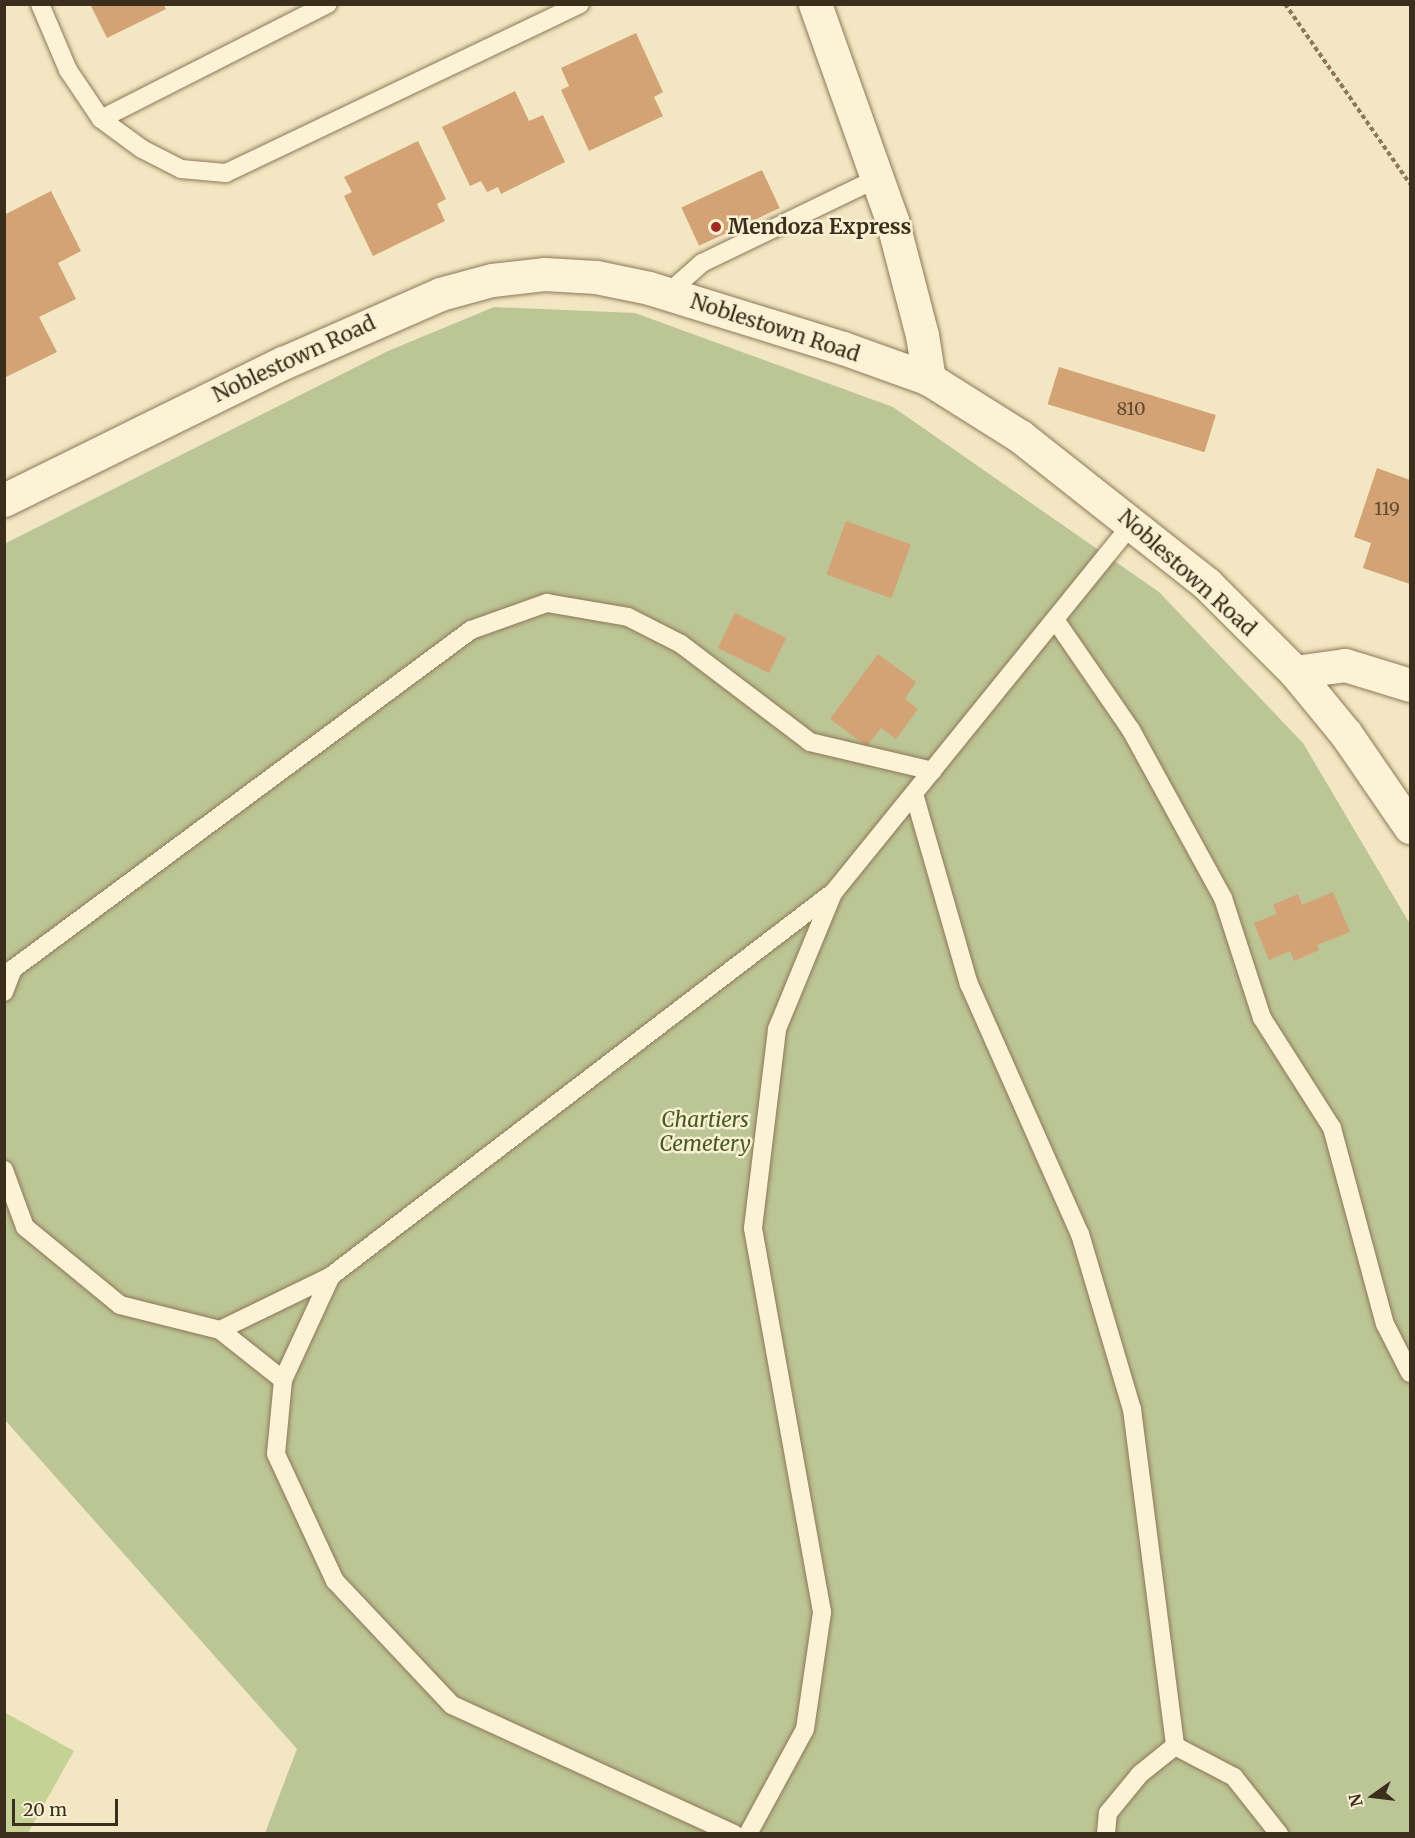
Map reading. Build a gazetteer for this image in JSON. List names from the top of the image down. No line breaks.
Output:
{"streets":{"main road":["Noblestown Road"]},"parks":["Chartiers Cemetery"],"places":["Mendoza Express"],"house_numbers":["810","119"],"scale_bar":"20 m","north":"left"}
